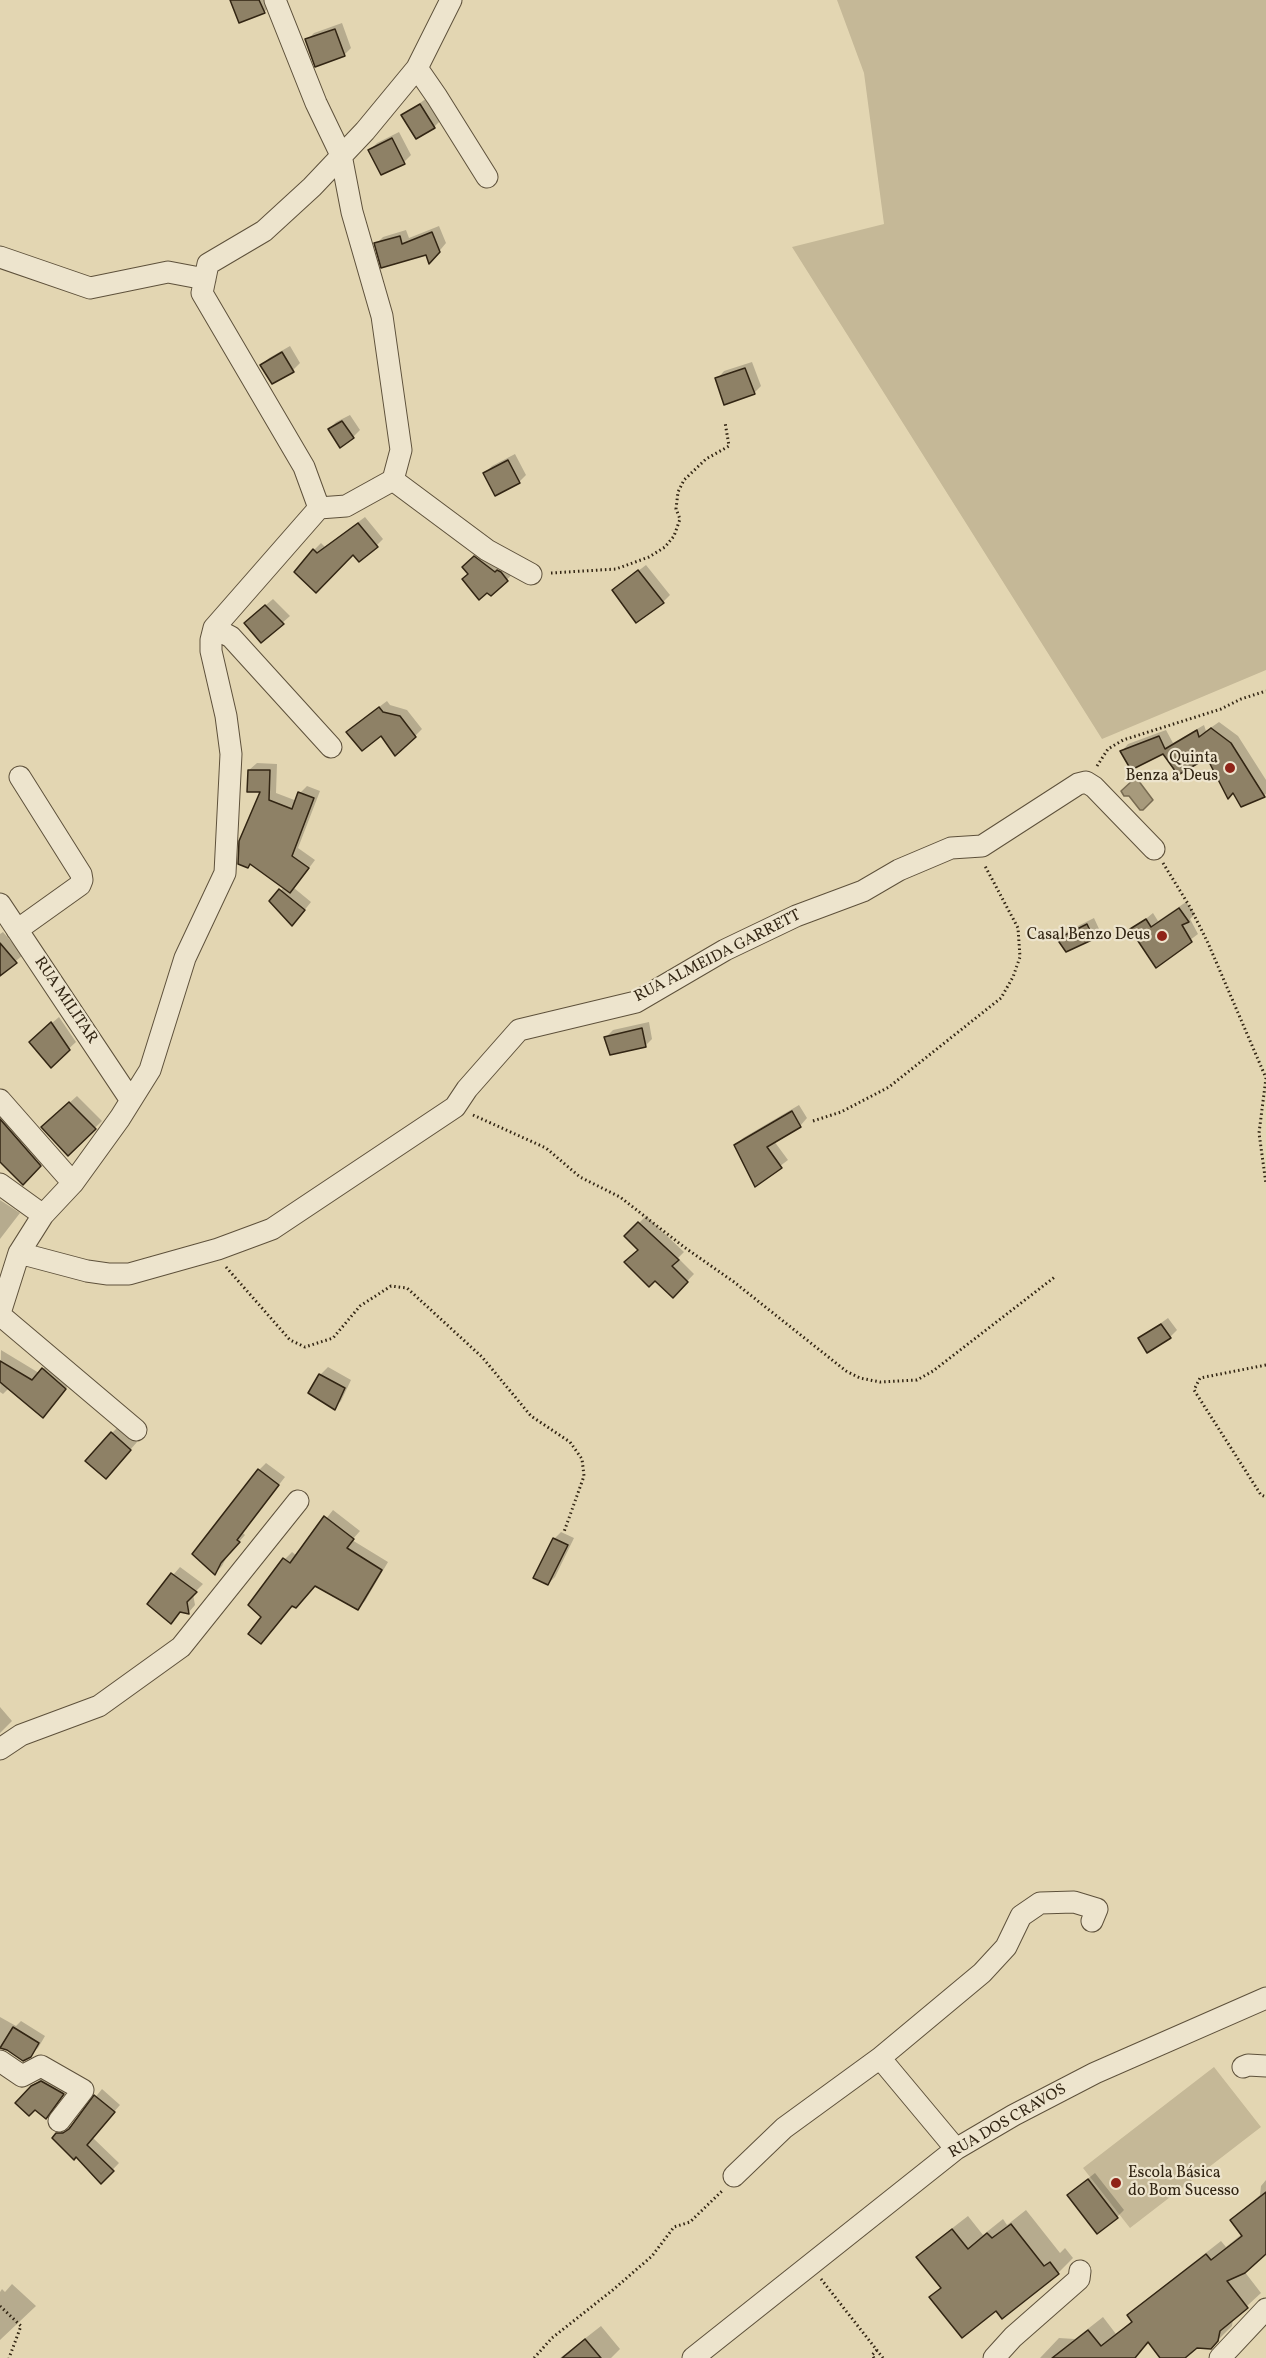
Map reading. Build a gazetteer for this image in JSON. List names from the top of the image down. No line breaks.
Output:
{"streets":{"street":["RUA ALMEIDA GARRETT","RUA MILITAR","RUA DOS CRAVOS"]},"places":["Quinta Benza a Deus","Casal Benzo Deus","Escola Básica do Bom Sucesso"]}
